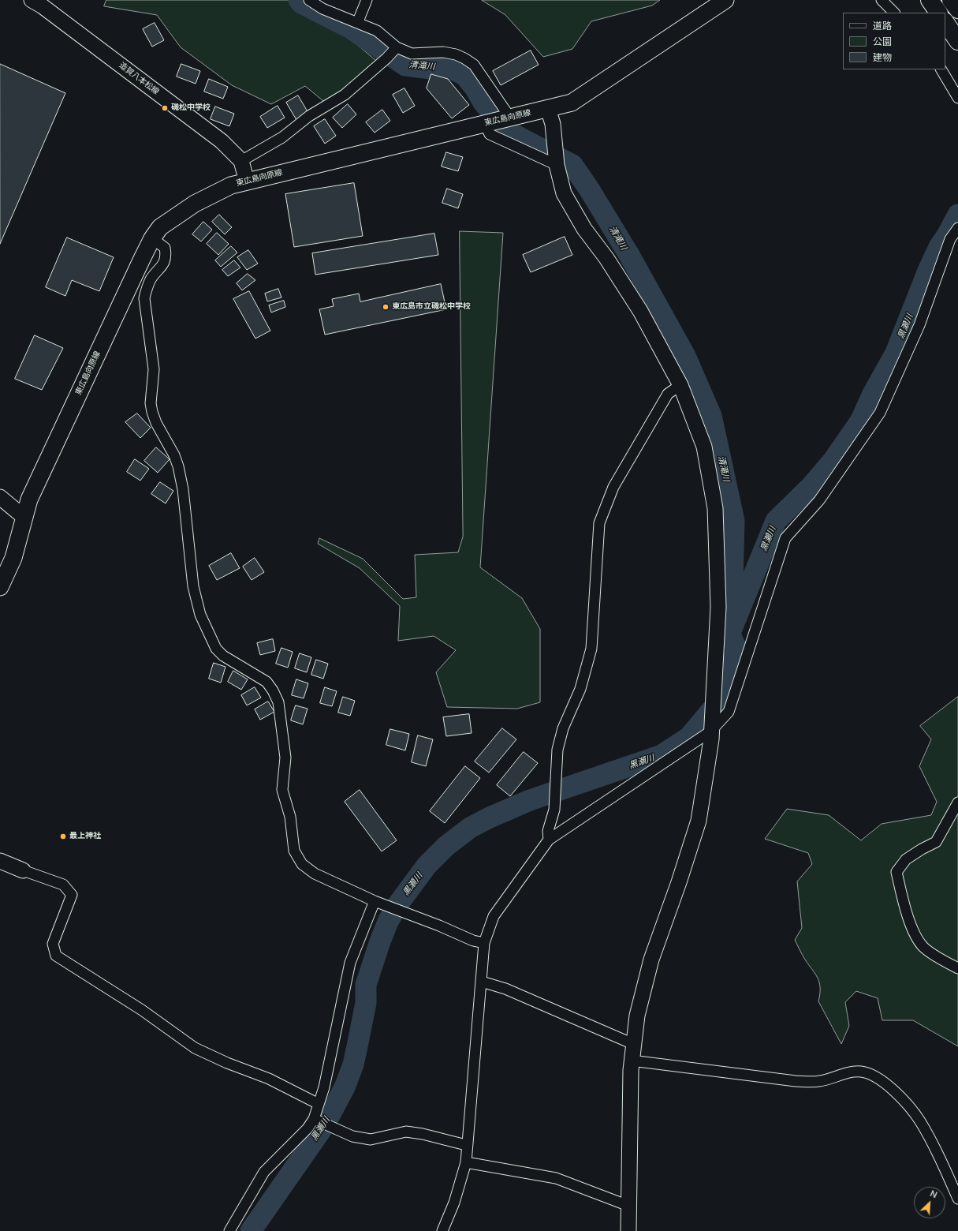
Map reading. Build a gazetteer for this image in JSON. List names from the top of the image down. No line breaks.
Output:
{"streets":{"main road":["東広島向原線"],"street":["造賀八本松線"]},"crossings":[["造賀八本松線","東広島向原線"]],"water":["清滝川","黒瀬川"],"places":["磯松中学校","東広島市立磯松中学校","最上神社"],"legend":["道路","公園","建物"],"north":"top right"}
